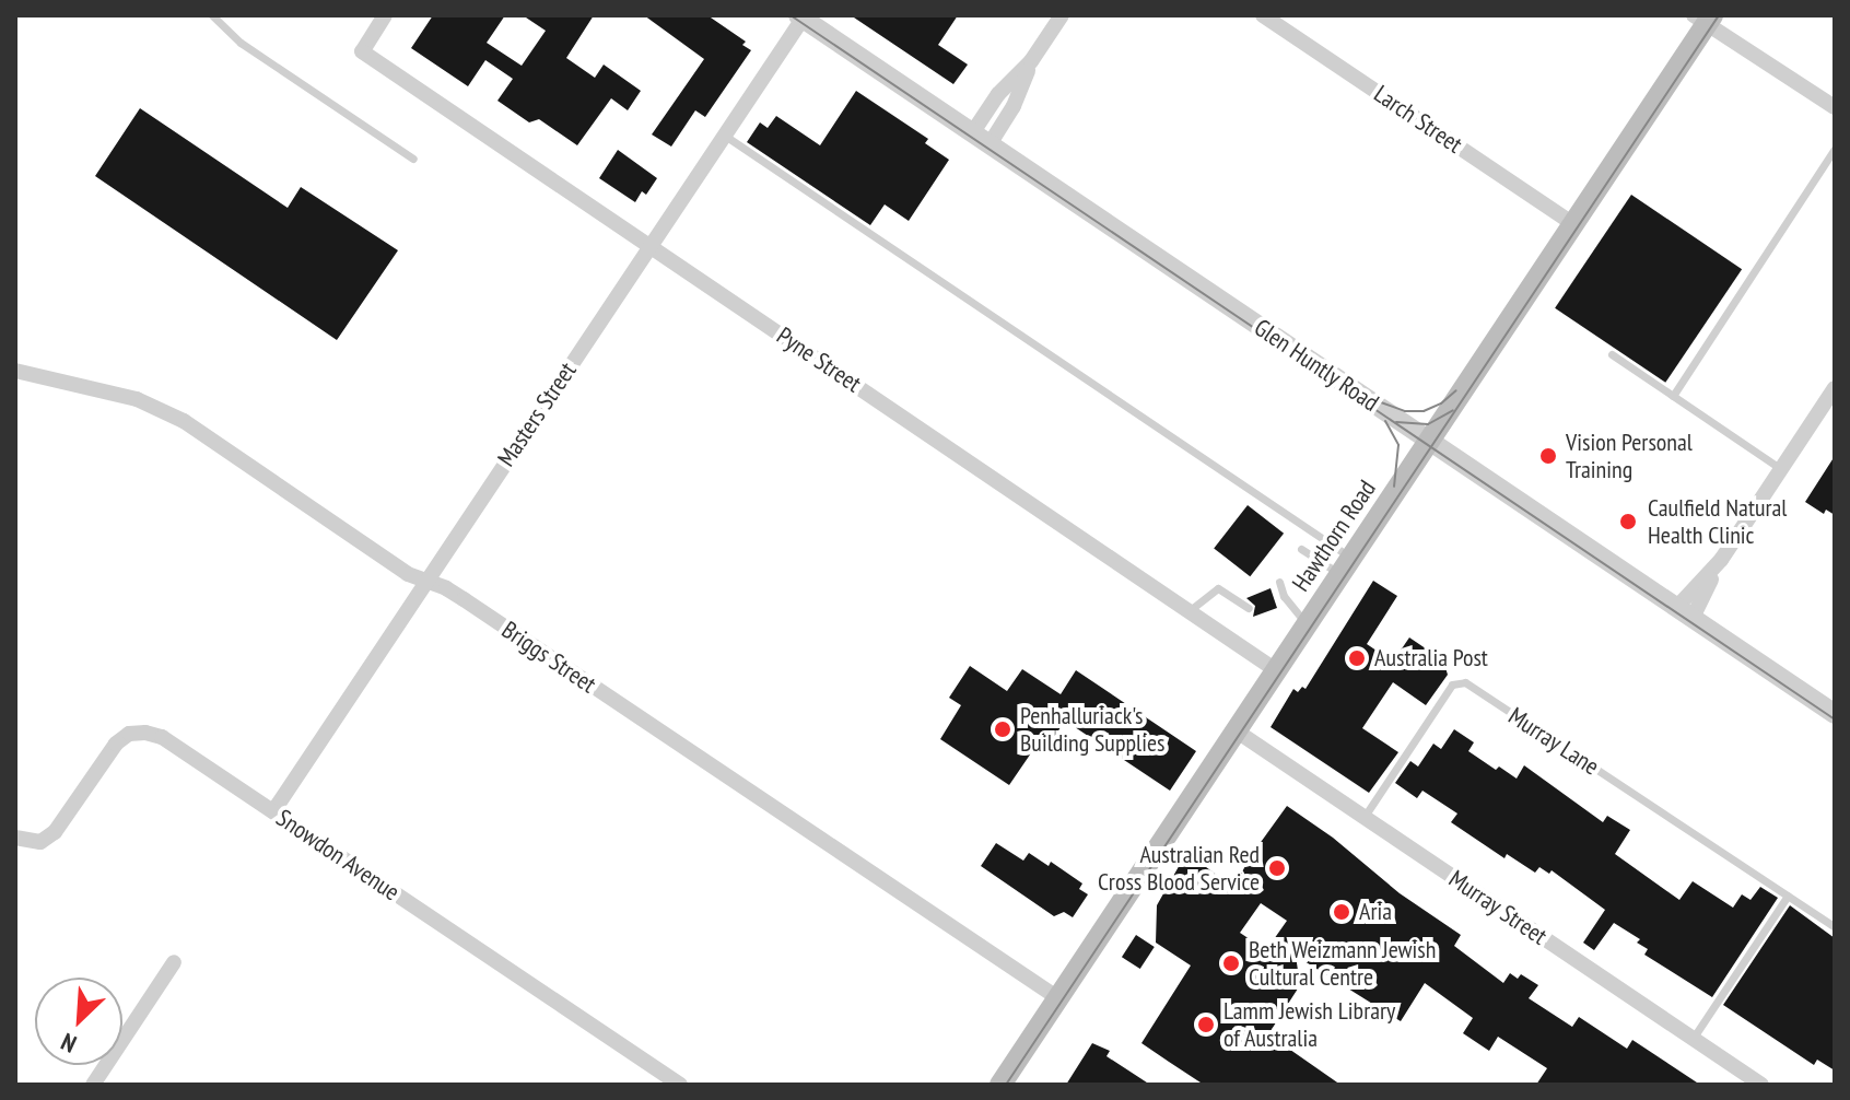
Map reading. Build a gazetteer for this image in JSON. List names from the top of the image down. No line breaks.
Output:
{"streets":{"main road":["Hawthorn Road"],"street":["Larch Street","Pyne Street","Glen Huntly Road","Masters Street","Briggs Street","Snowdon Avenue","Murray Street"],"lane":["Murray Lane"]},"crossings":[["Larch Street","Hawthorn Road"],["Pyne Street","Masters Street"],["Pyne Street","Hawthorn Road"],["Glen Huntly Road","Masters Street"],["Glen Huntly Road","Hawthorn Road"],["Masters Street","Briggs Street"],["Masters Street","Snowdon Avenue"],["Hawthorn Road","Briggs Street"],["Hawthorn Road","Murray Street"],["Murray Lane","Murray Street"]],"places":["Vision Personal Training","Caulfield Natural Health Clinic","Australia Post","Penhalluriack's Building Supplies","Australian Red Cross Blood Service","Aria","Beth Weizmann Jewish Cultural Centre","Lamm Jewish Library of Australia"],"north":"bottom left"}
